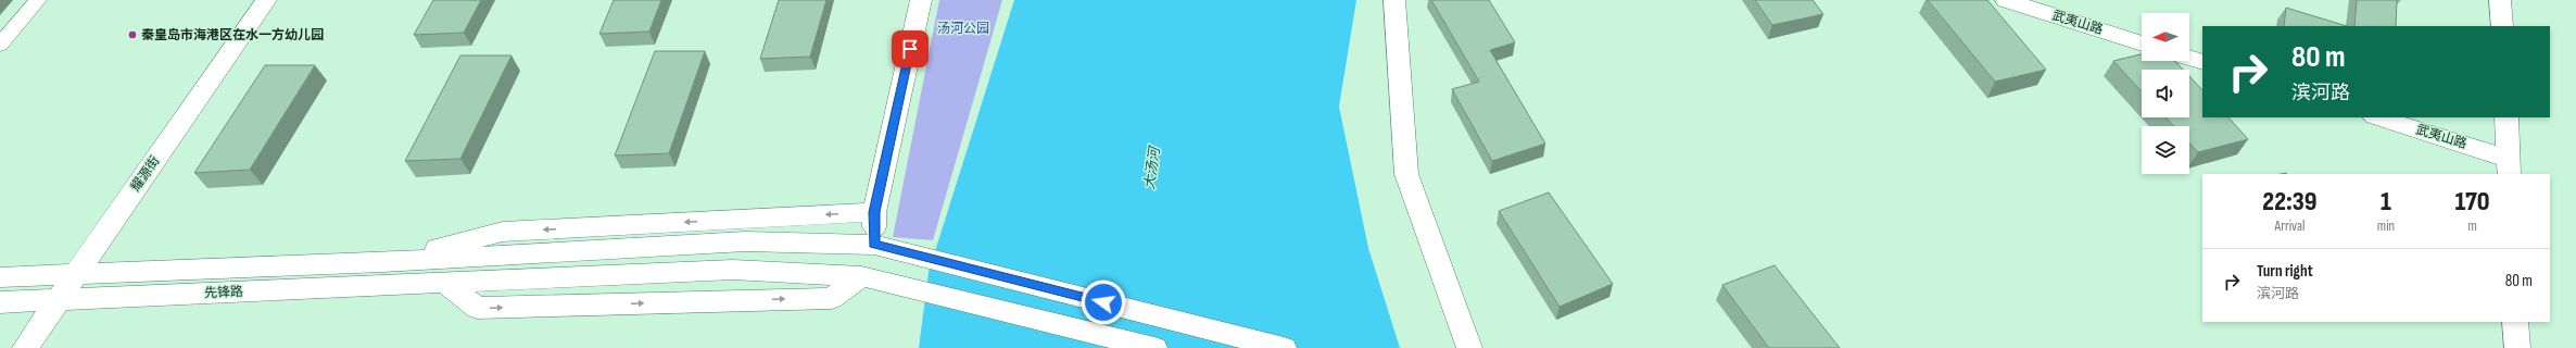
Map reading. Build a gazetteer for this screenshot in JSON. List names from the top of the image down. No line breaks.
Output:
{"streets":{"street":["武夷山路","耀源街","先锋路"]},"crossings":[["耀源街","先锋路"]],"water":["大汤河"],"parks":["汤河公园"],"places":["秦皇岛市海港区在水一方幼儿园"],"north":"left","page":{"turn":["80 m","滨河路"],"eta":["22:39","Arrival","1","min","170","m"],"list":[{"name":"Turn right","note":"滨河路","value":"80 m"}]}}
